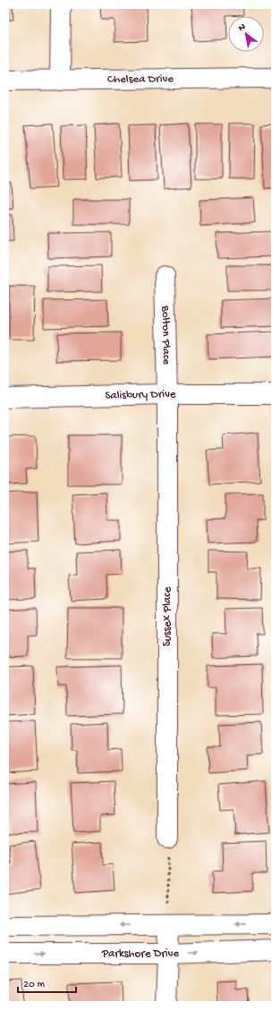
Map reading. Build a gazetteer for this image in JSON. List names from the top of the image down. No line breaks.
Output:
{"streets":{"street":["Chelsea Drive","Bolton Place","Salisbury Drive","Sussex Place","Parkshore Drive"]},"crossings":[["Bolton Place","Salisbury Drive"],["Bolton Place","Sussex Place"],["Salisbury Drive","Sussex Place"]],"scale_bar":"20 m","north":"top left"}
